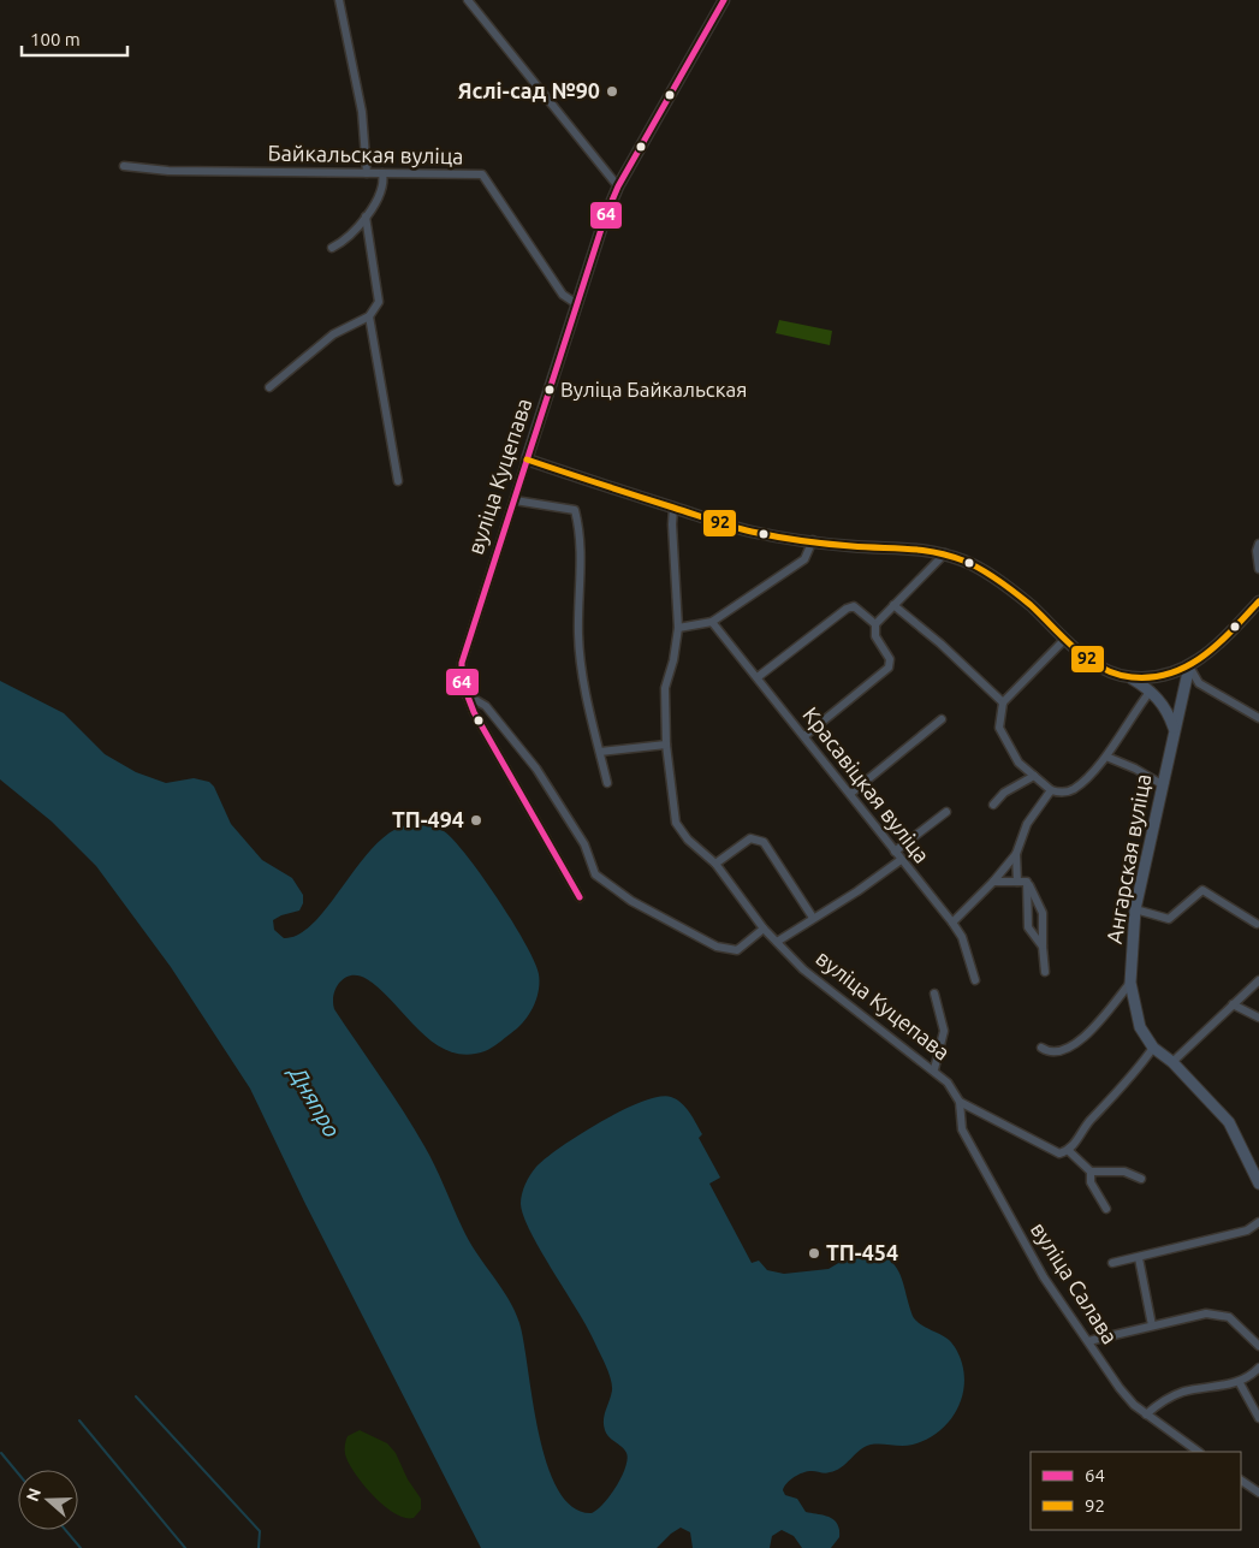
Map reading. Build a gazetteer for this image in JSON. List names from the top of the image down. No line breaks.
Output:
{"streets":{"main road":["вуліца Куцепава","Ангарская вуліца"],"street":["Байкальская вуліца","Красавіцкая вуліца","вуліца Салава"]},"crossings":[["Байкальская вуліца","вуліца Куцепава"],["вуліца Куцепава","вуліца Салава"]],"water":["Дняпро"],"places":["Яслі-сад №90","Вуліца Байкальская","ТП-494","ТП-454"],"lines":["transit line 64","transit line 92"],"legend":["64","92"],"scale_bar":"100 m","north":"left"}
